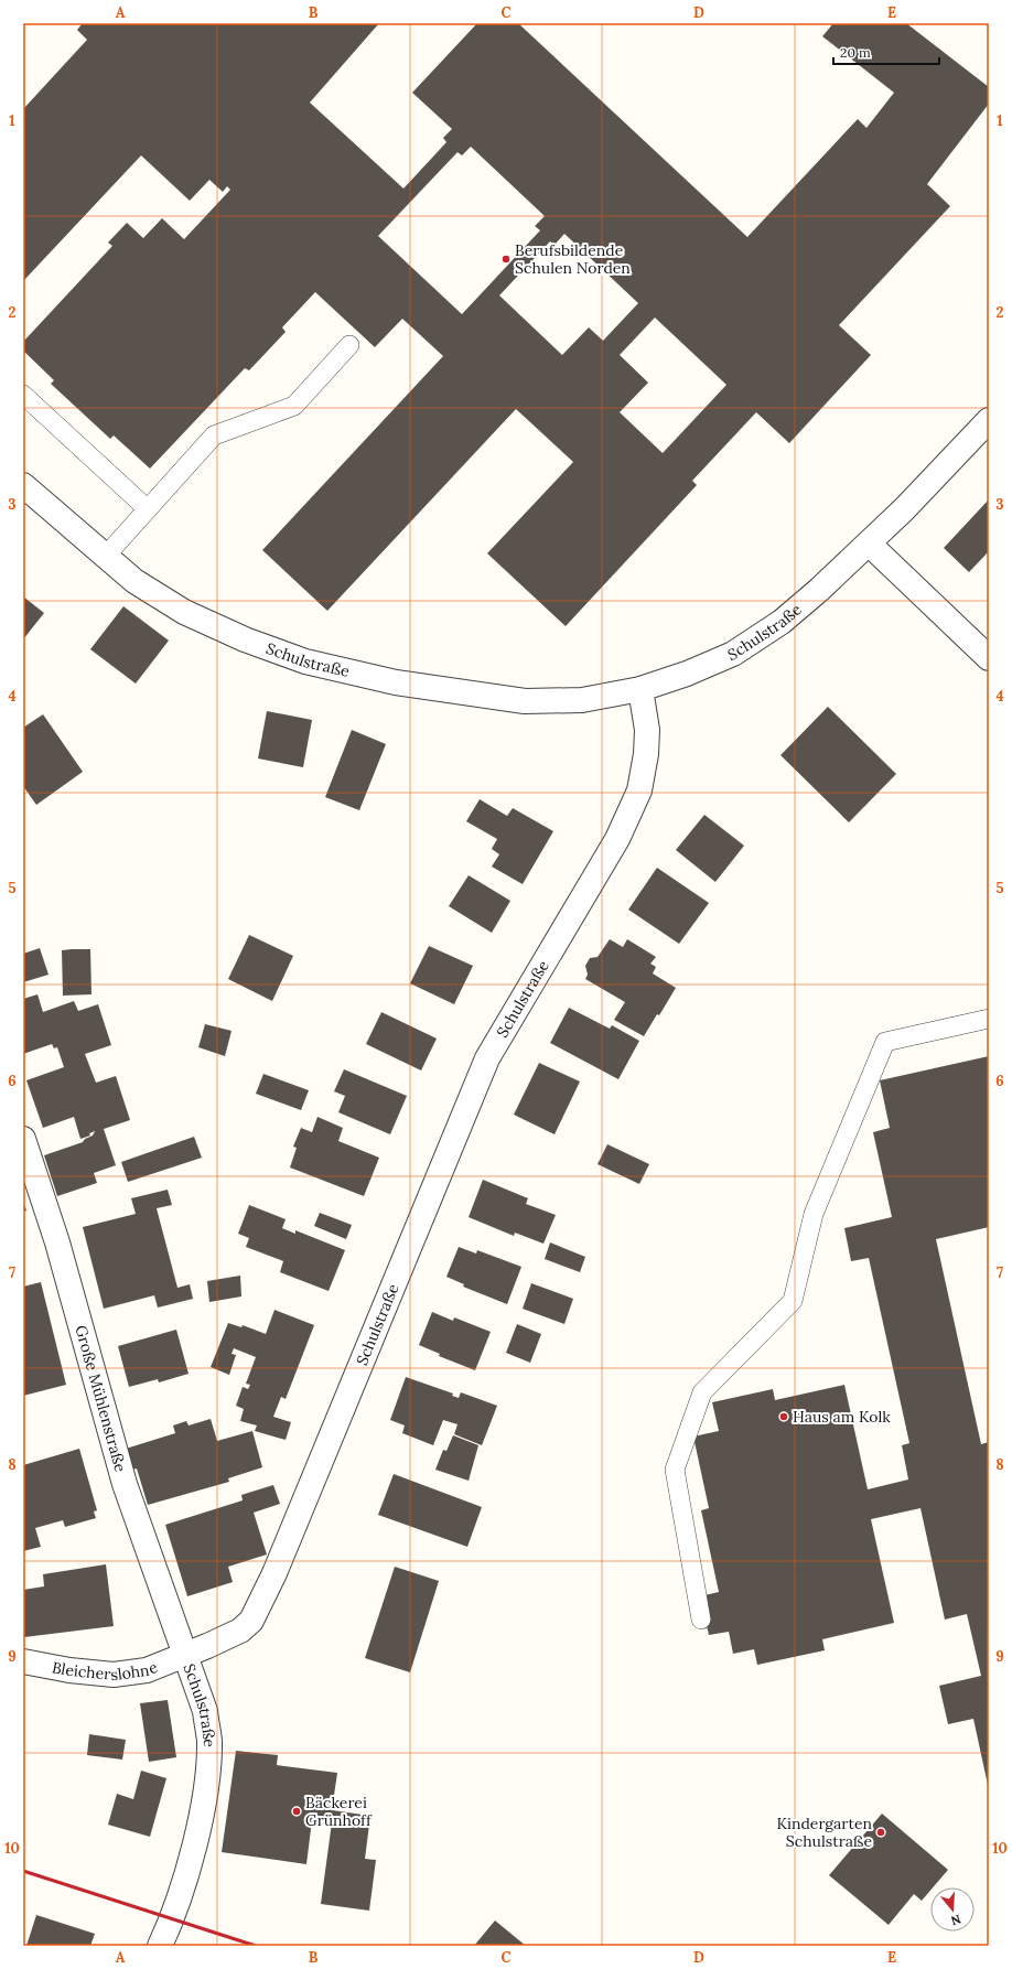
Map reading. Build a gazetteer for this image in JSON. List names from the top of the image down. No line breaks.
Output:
{"streets":{"street":["Schulstraße","Große Mühlenstraße","Bleicherslohne"]},"crossings":[["Schulstraße","Große Mühlenstraße"],["Schulstraße","Bleicherslohne"],["Große Mühlenstraße","Bleicherslohne"]],"places":["Berufsbildende Schulen Norden","Haus am Kolk","Bäckerei Grünhoff","Kindergarten Schulstraße"],"scale_bar":"20 m","north":"bottom","grid":{"columns":["A","B","C","D","E"],"rows":["1","2","3","4","5","6","7","8","9","10"]}}
